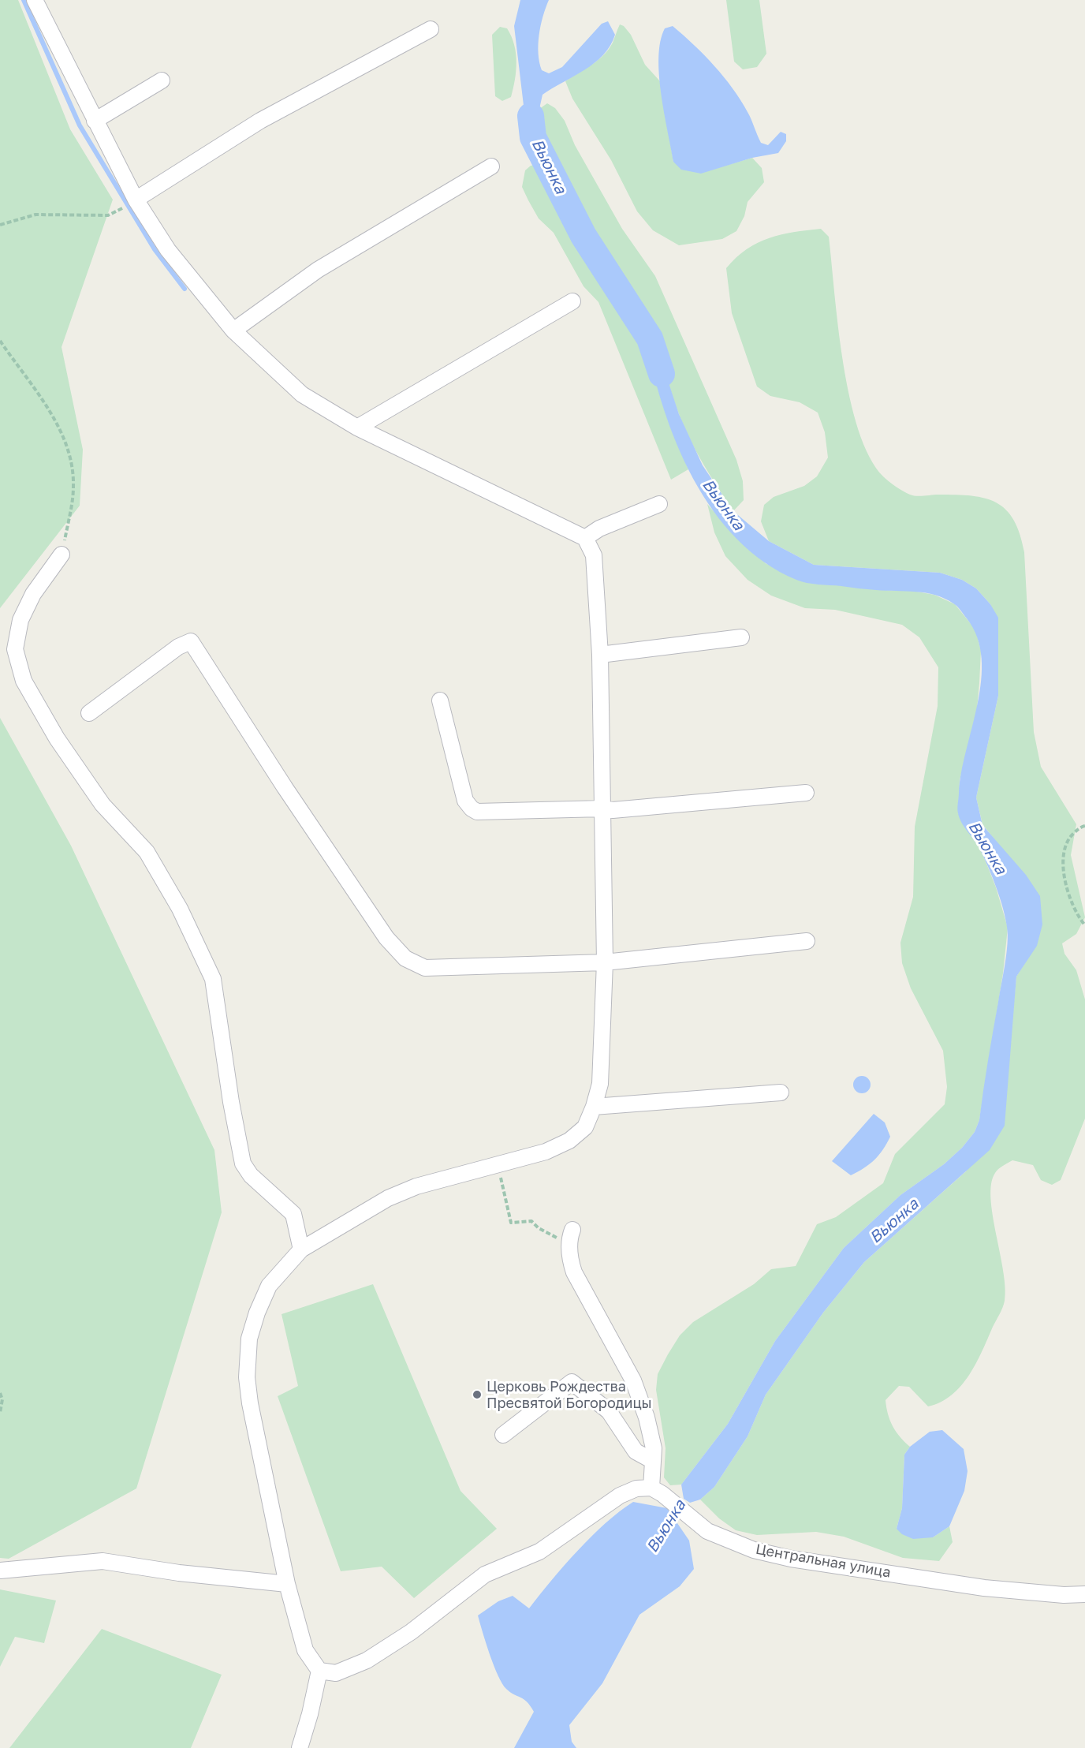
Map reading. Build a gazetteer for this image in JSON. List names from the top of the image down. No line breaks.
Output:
{"streets":{"street":["Центральная улица"]},"water":["Вьюнка"],"places":["Церковь Рождества Пресвятой Богородицы"]}
